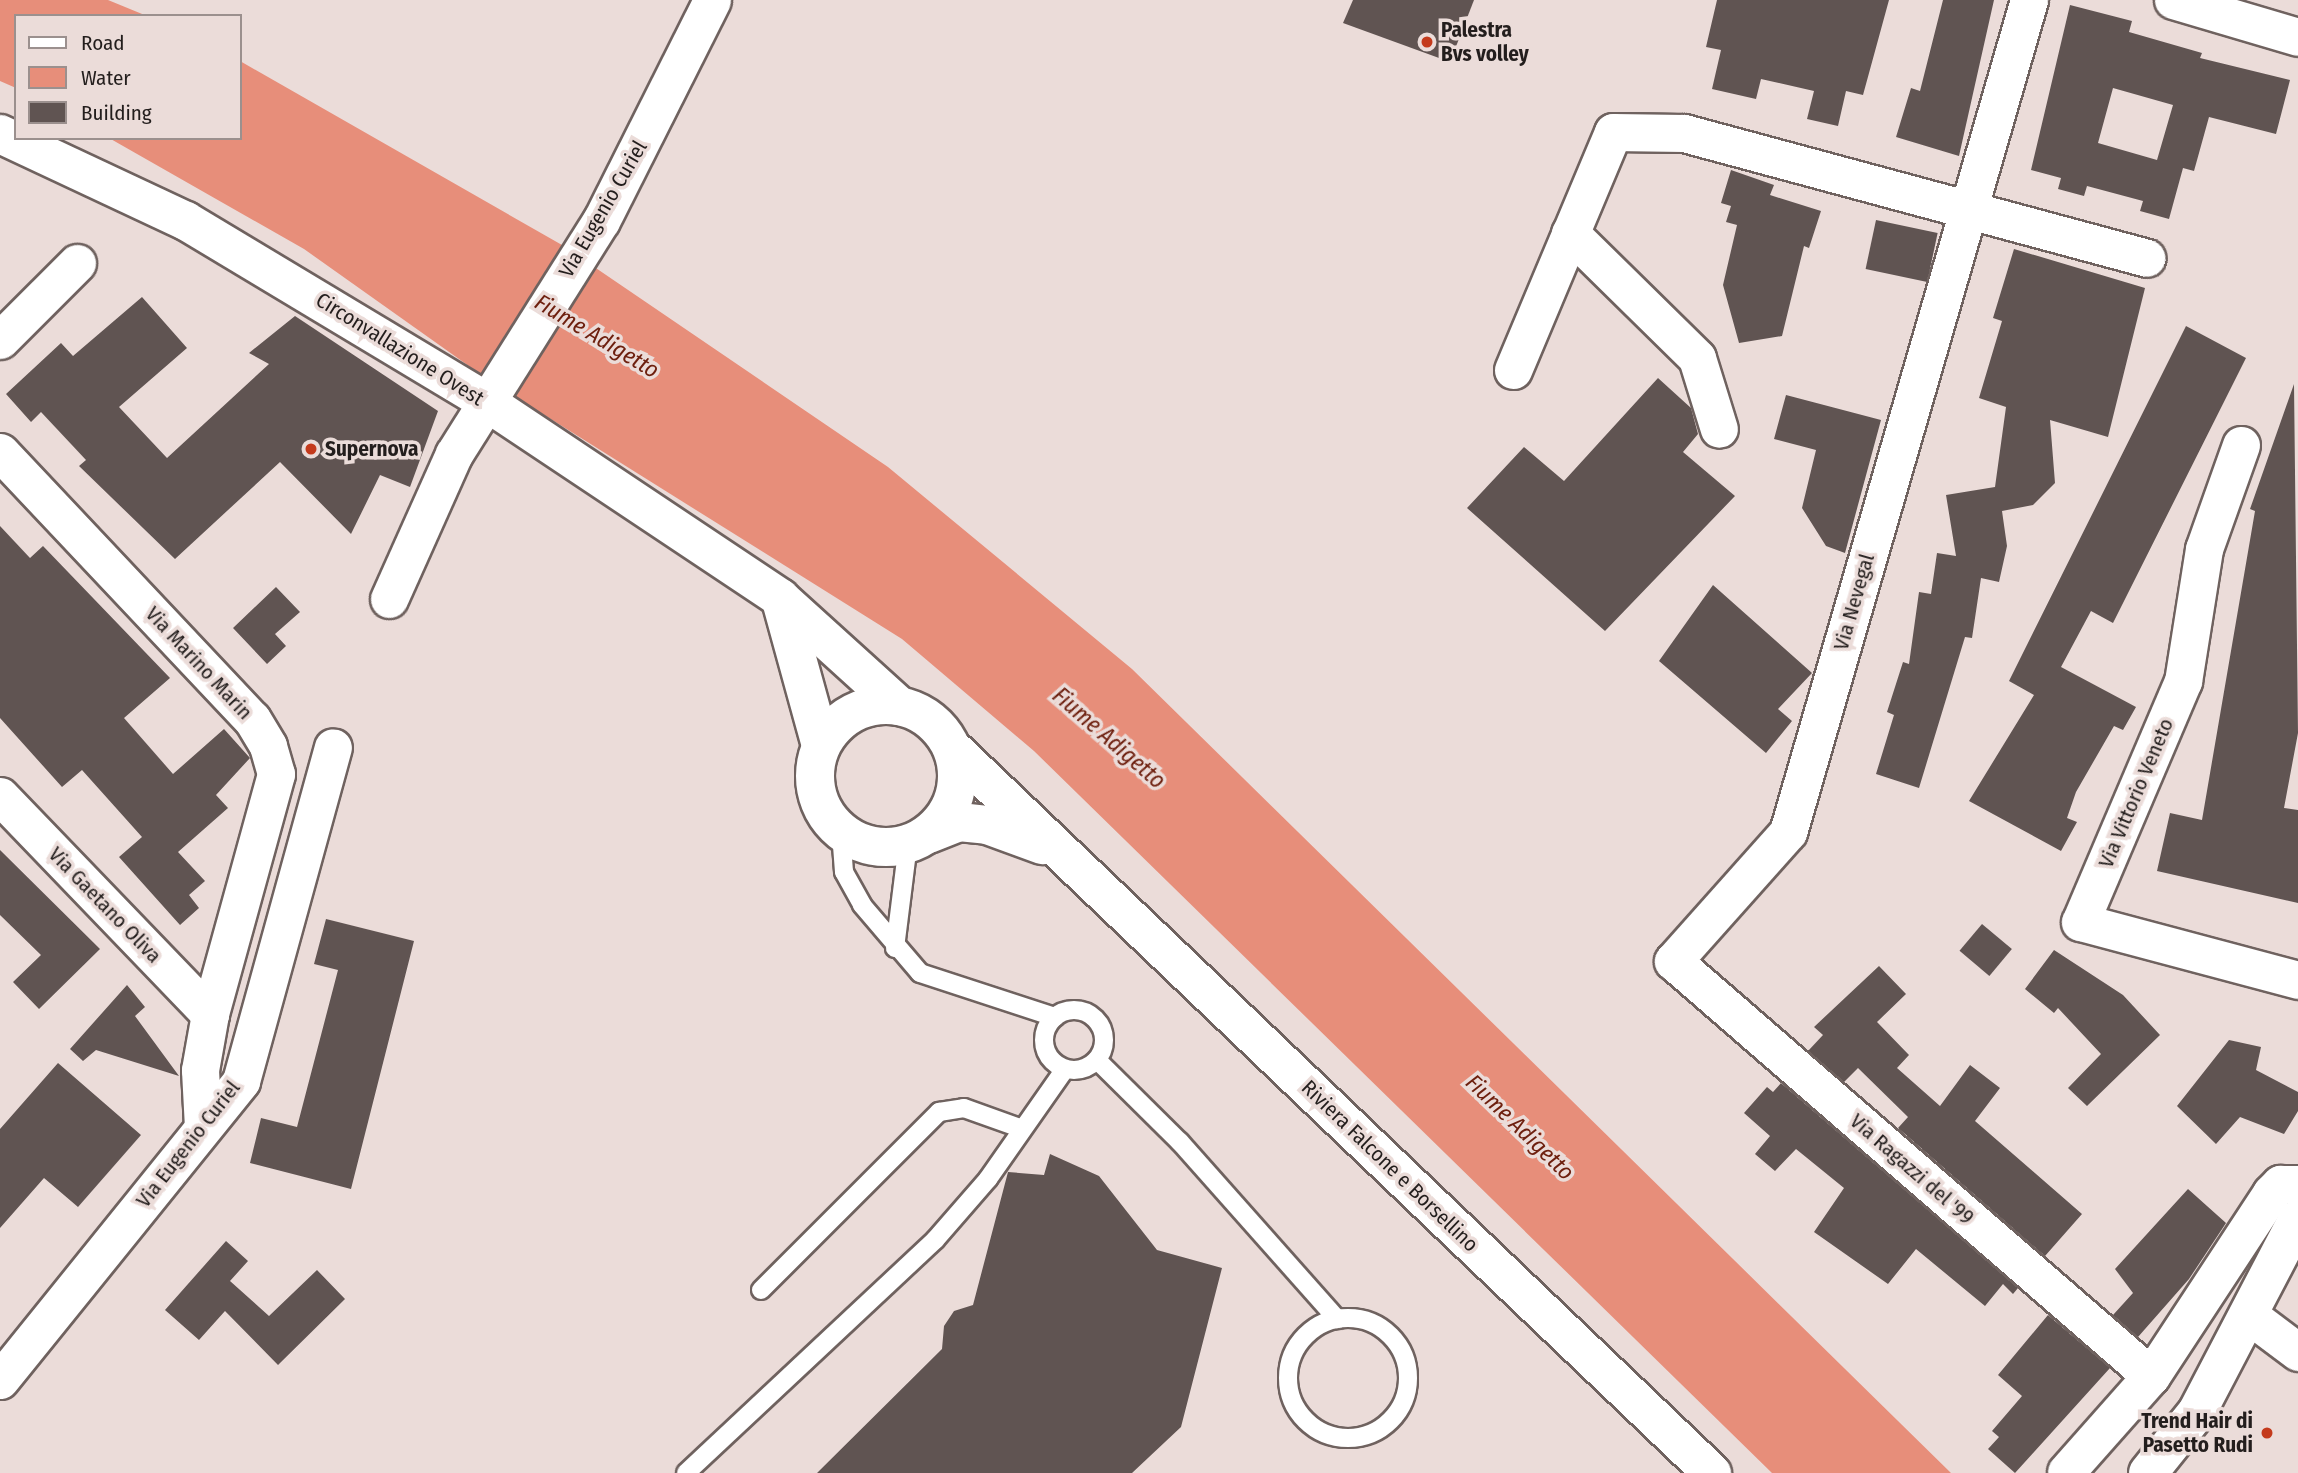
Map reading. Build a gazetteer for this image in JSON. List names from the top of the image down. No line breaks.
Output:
{"streets":{"main road":["Circonvallazione Ovest","Riviera Falcone e Borsellino"],"street":["Via Eugenio Curiel","Via Nevegal","Via Marino Marin","Via Vittorio Veneto","Via Gaetano Oliva","Via Ragazzi del '99"]},"crossings":[["Via Eugenio Curiel","Circonvallazione Ovest"],["Via Eugenio Curiel","Via Marino Marin"],["Circonvallazione Ovest","Riviera Falcone e Borsellino"],["Via Nevegal","Via Ragazzi del '99"],["Via Marino Marin","Via Gaetano Oliva"]],"water":["Fiume Adigetto"],"places":["Palestra Bvs volley","Supernova","Trend Hair di Pasetto Rudi"],"legend":["Road","Water","Building"]}
